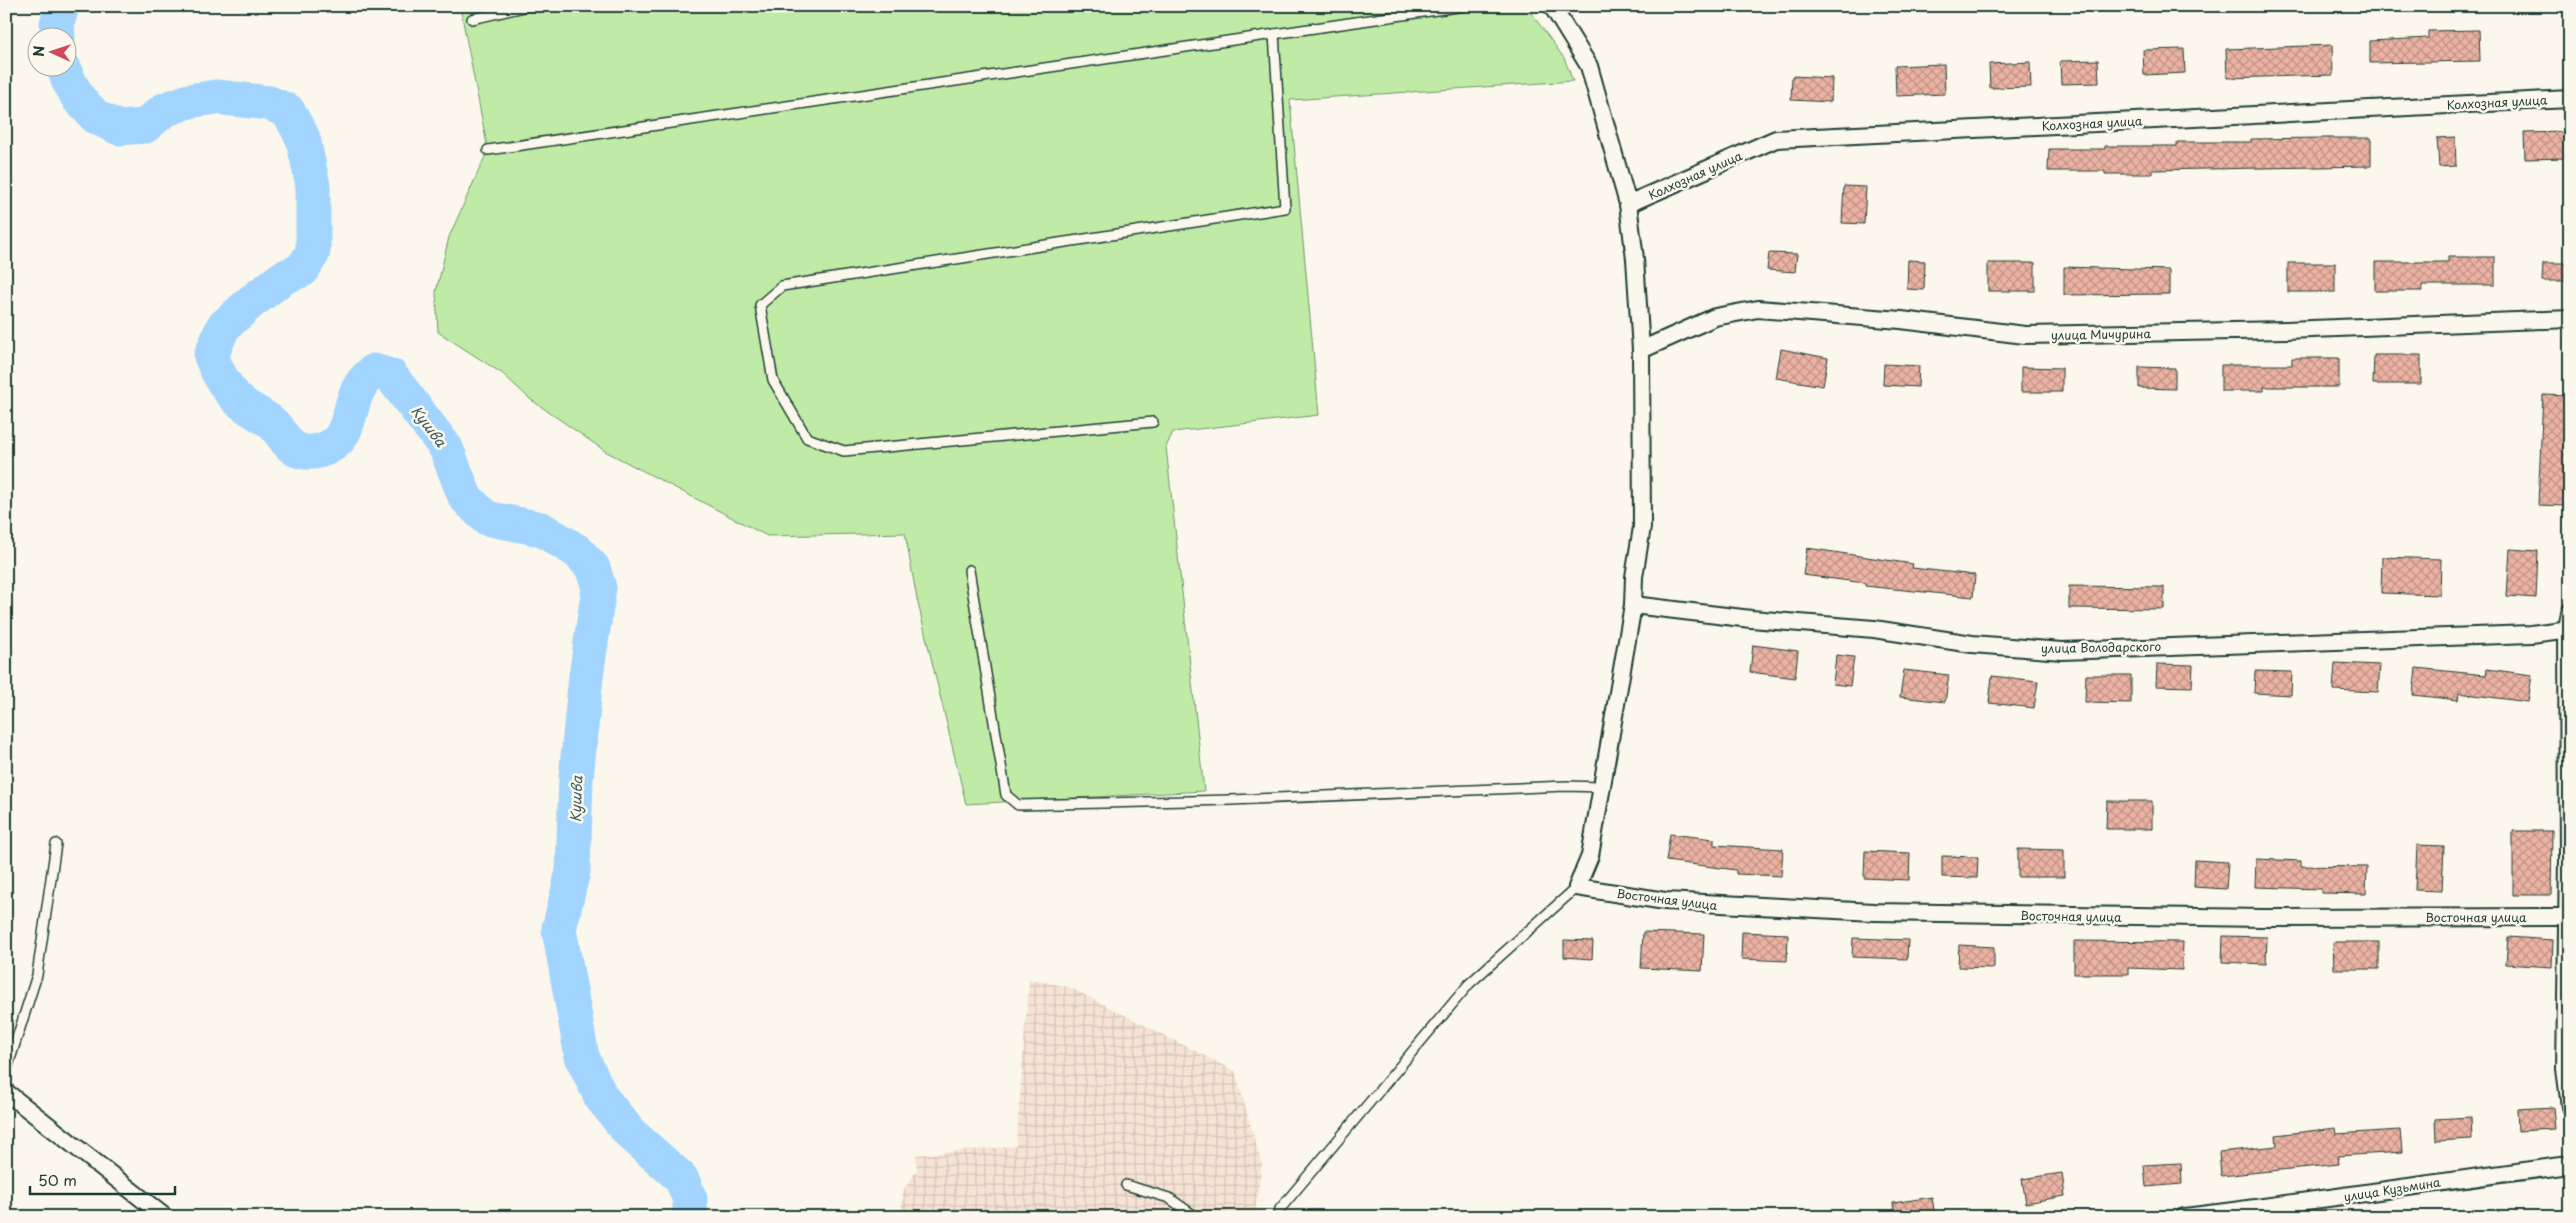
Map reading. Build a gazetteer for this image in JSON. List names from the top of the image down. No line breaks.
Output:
{"streets":{"street":["Колхозная улица","улица Мичурина","улица Володарского","Восточная улица","улица Кузьмина"]},"water":["Кушва"],"scale_bar":"50 m","north":"left"}
